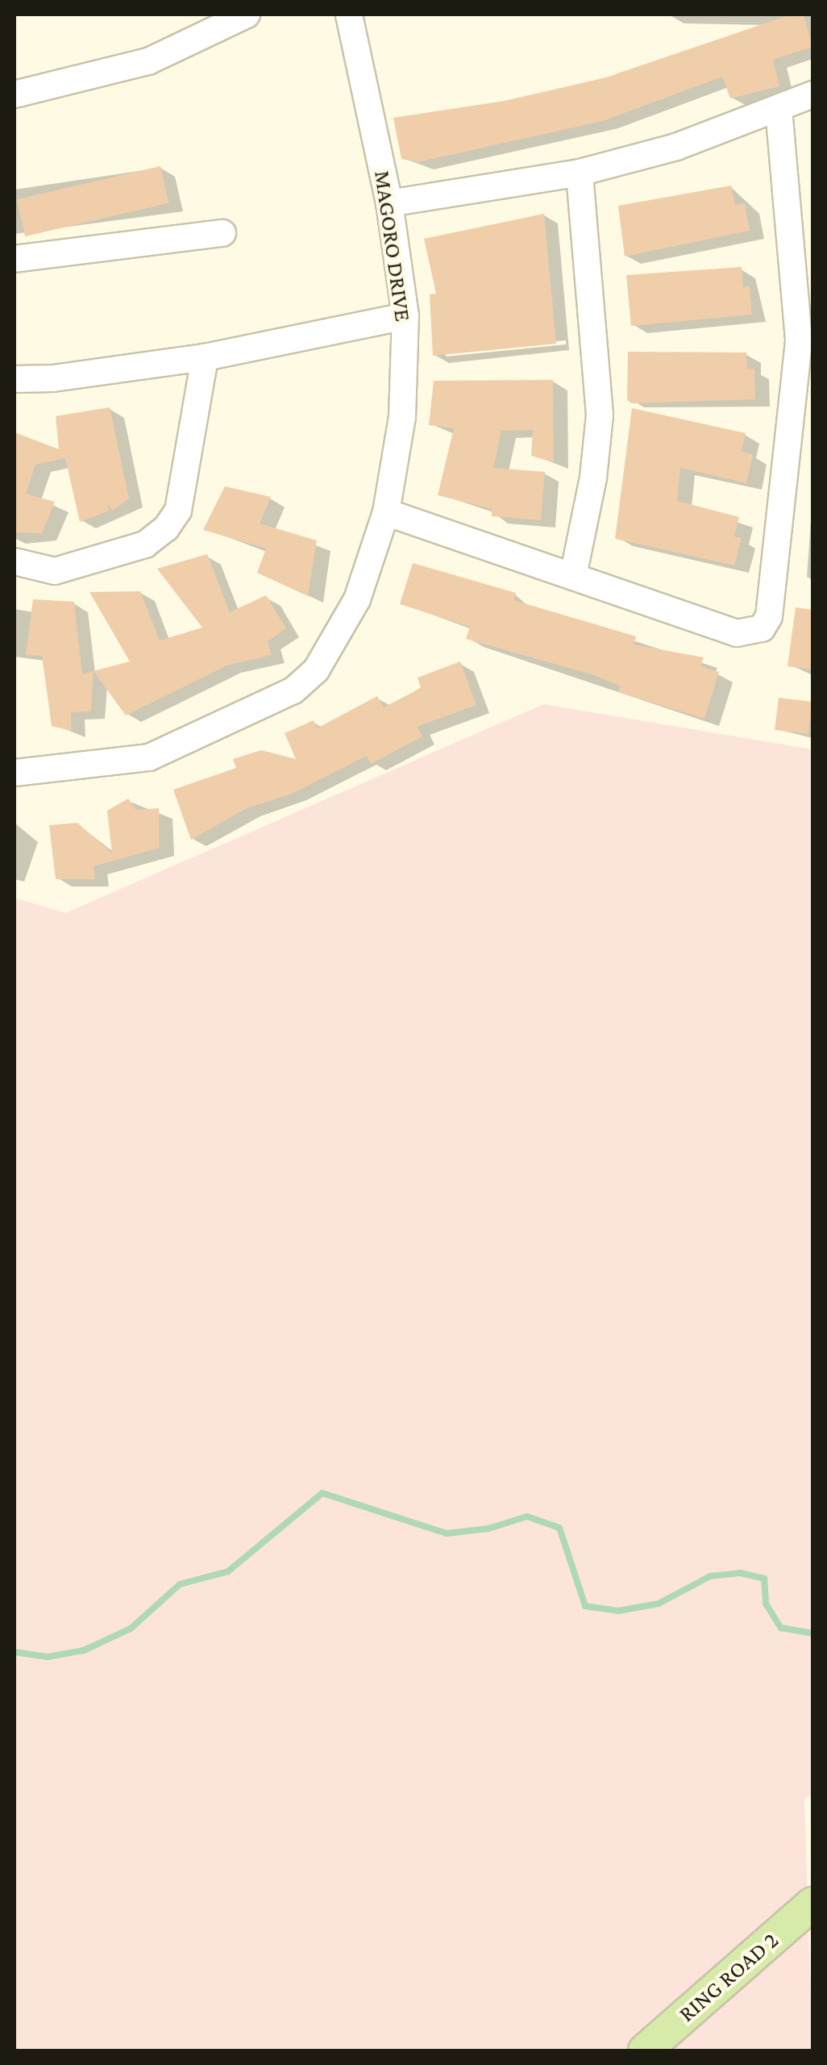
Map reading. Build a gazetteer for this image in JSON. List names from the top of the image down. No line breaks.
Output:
{"streets":{"main road":["RING ROAD 2"],"street":["MAGORO DRIVE"]}}
